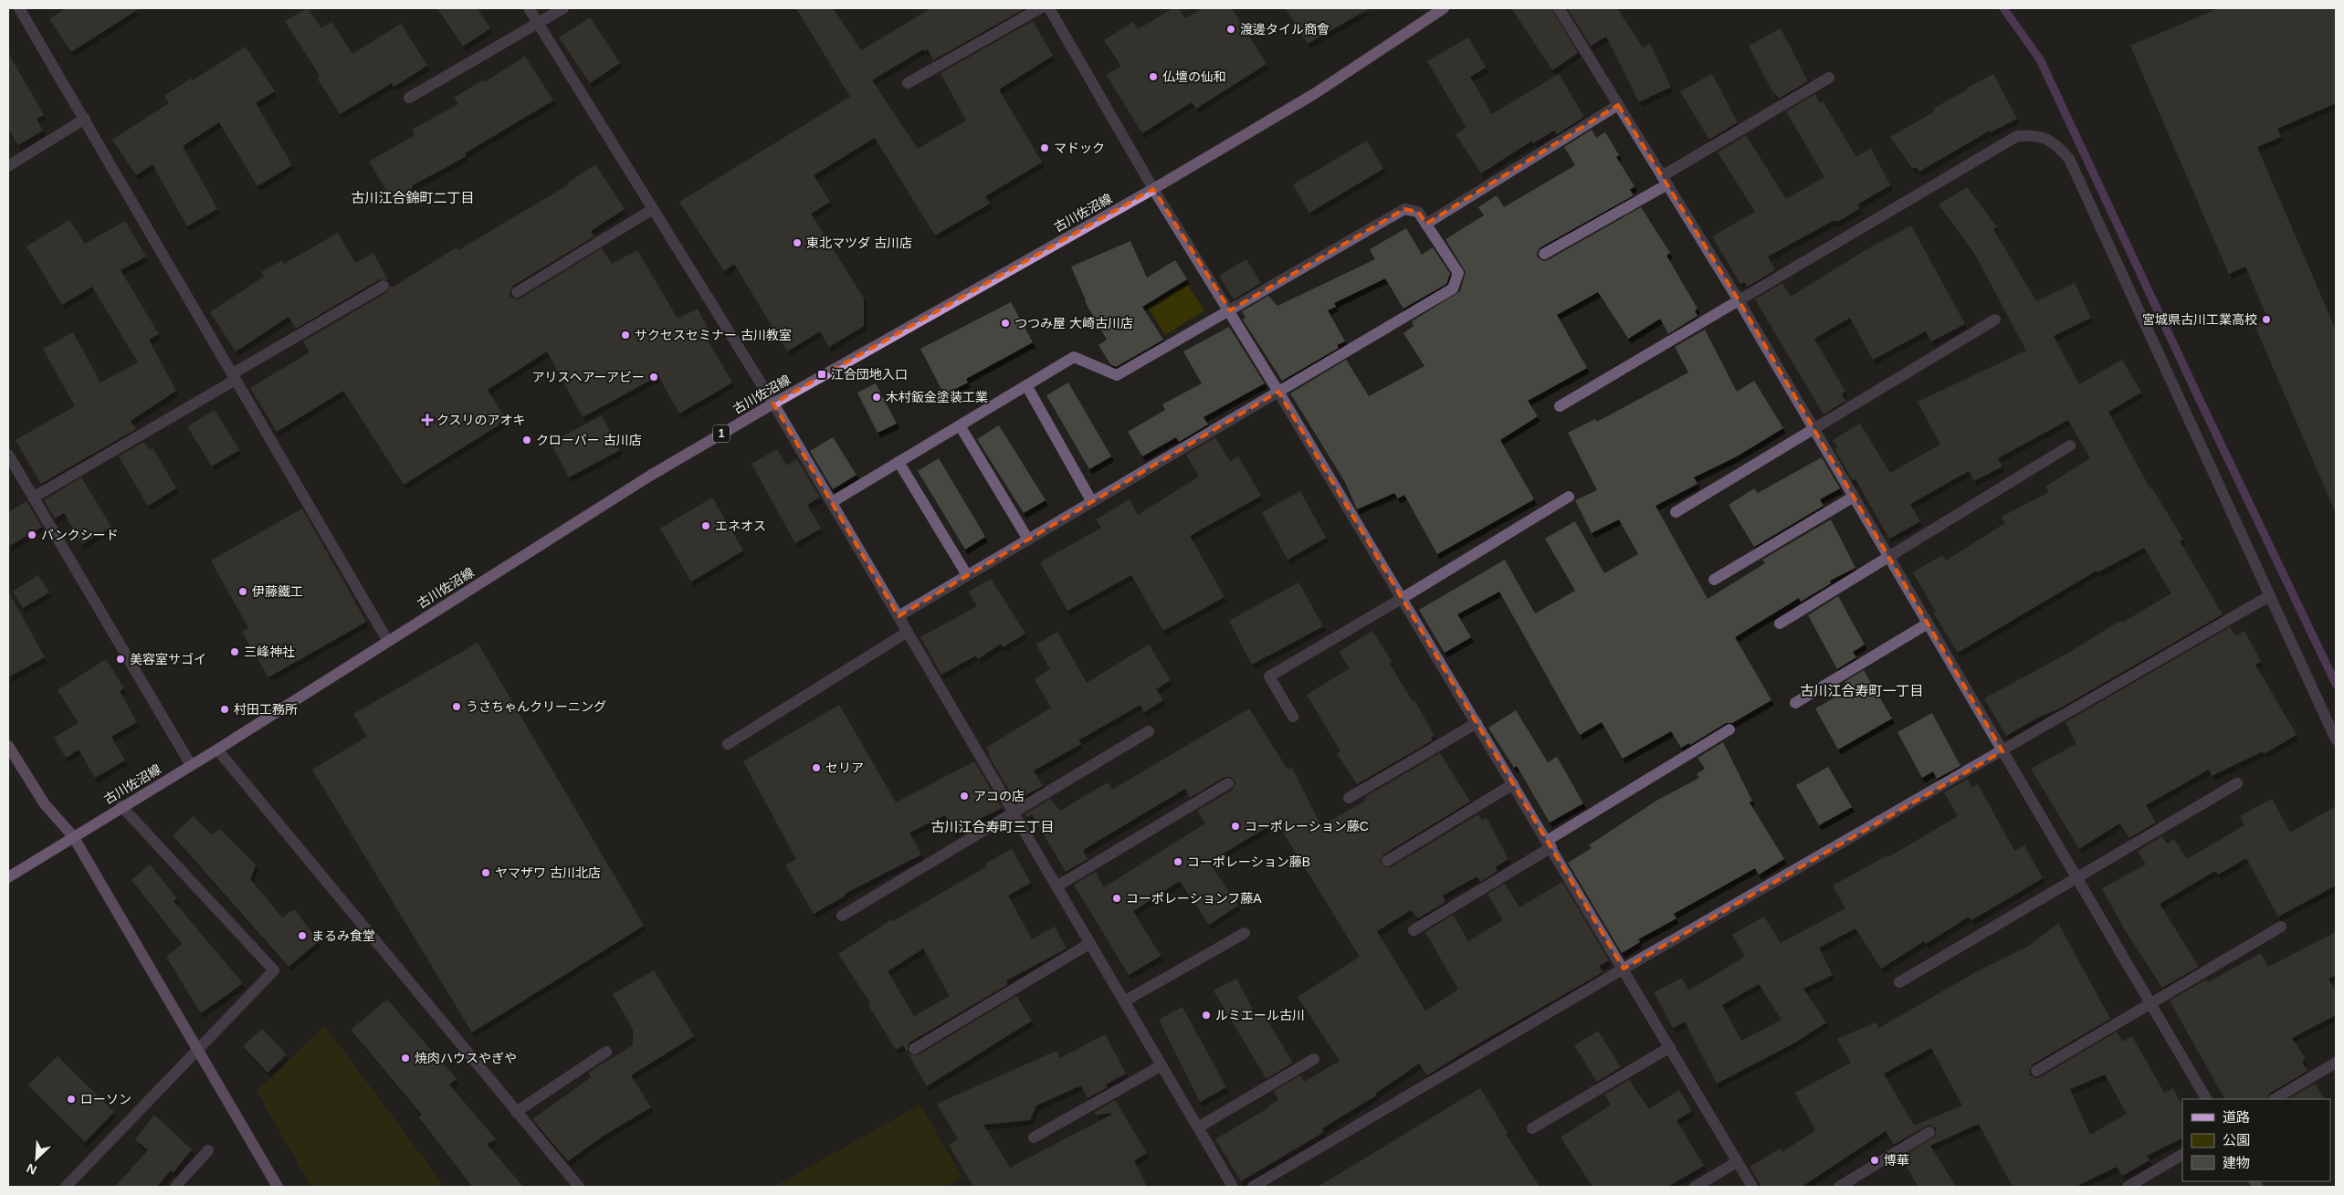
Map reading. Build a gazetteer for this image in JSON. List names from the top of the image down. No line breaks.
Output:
{"streets":{"main road":["古川佐沼線","1"]},"districts":["古川江合錦町二丁目","古川江合寿町一丁目","古川江合寿町三丁目"],"places":{"other":["渡邊タイル商會","仏壇の仙和","マドック","東北マツダ 古川店","宮城県古川工業高校","つつみ屋 大崎古川店","サクセスセミナー 古川教室","アリスヘアーアビー","木村鈑金塗装工業","クローバー 古川店","エネオス","バンクシード","伊藤鐵工","三峰神社","美容室サゴイ","うさちゃんクリーニング","村田工務所","セリア","アコの店","コーポレーション藤C","コーポレーション藤B","ヤマザワ 古川北店","コーポレーションフ藤A","まるみ食堂","ルミエール古川","焼肉ハウスやぎや","ローソン","博華"],"transit":["江合団地入口"],"health":["クスリのアオキ"]},"legend":["道路","公園","建物"],"north":"bottom left"}
